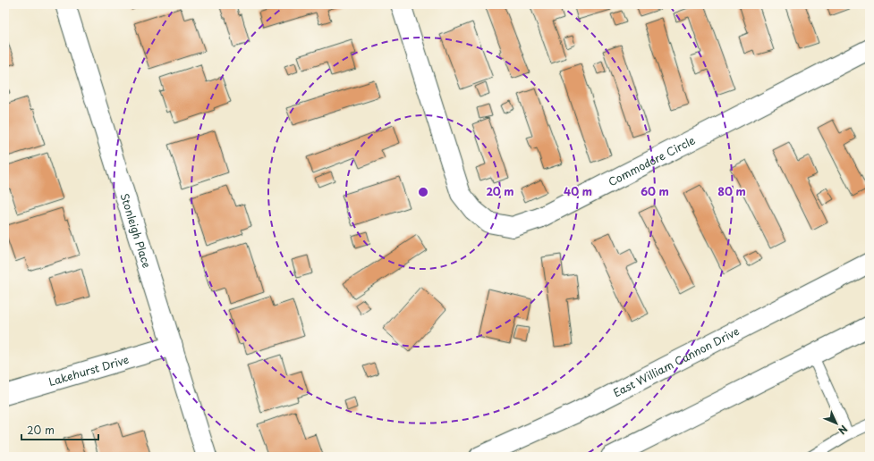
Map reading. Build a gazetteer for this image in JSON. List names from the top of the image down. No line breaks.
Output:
{"streets":{"street":["Commodore Circle","Stonleigh Place","East William Cannon Drive","Lakehurst Drive"]},"crossings":[["Stonleigh Place","Lakehurst Drive"]],"scale_bar":"20 m","north":"bottom right","rings":["20 m","40 m","60 m","80 m"]}
